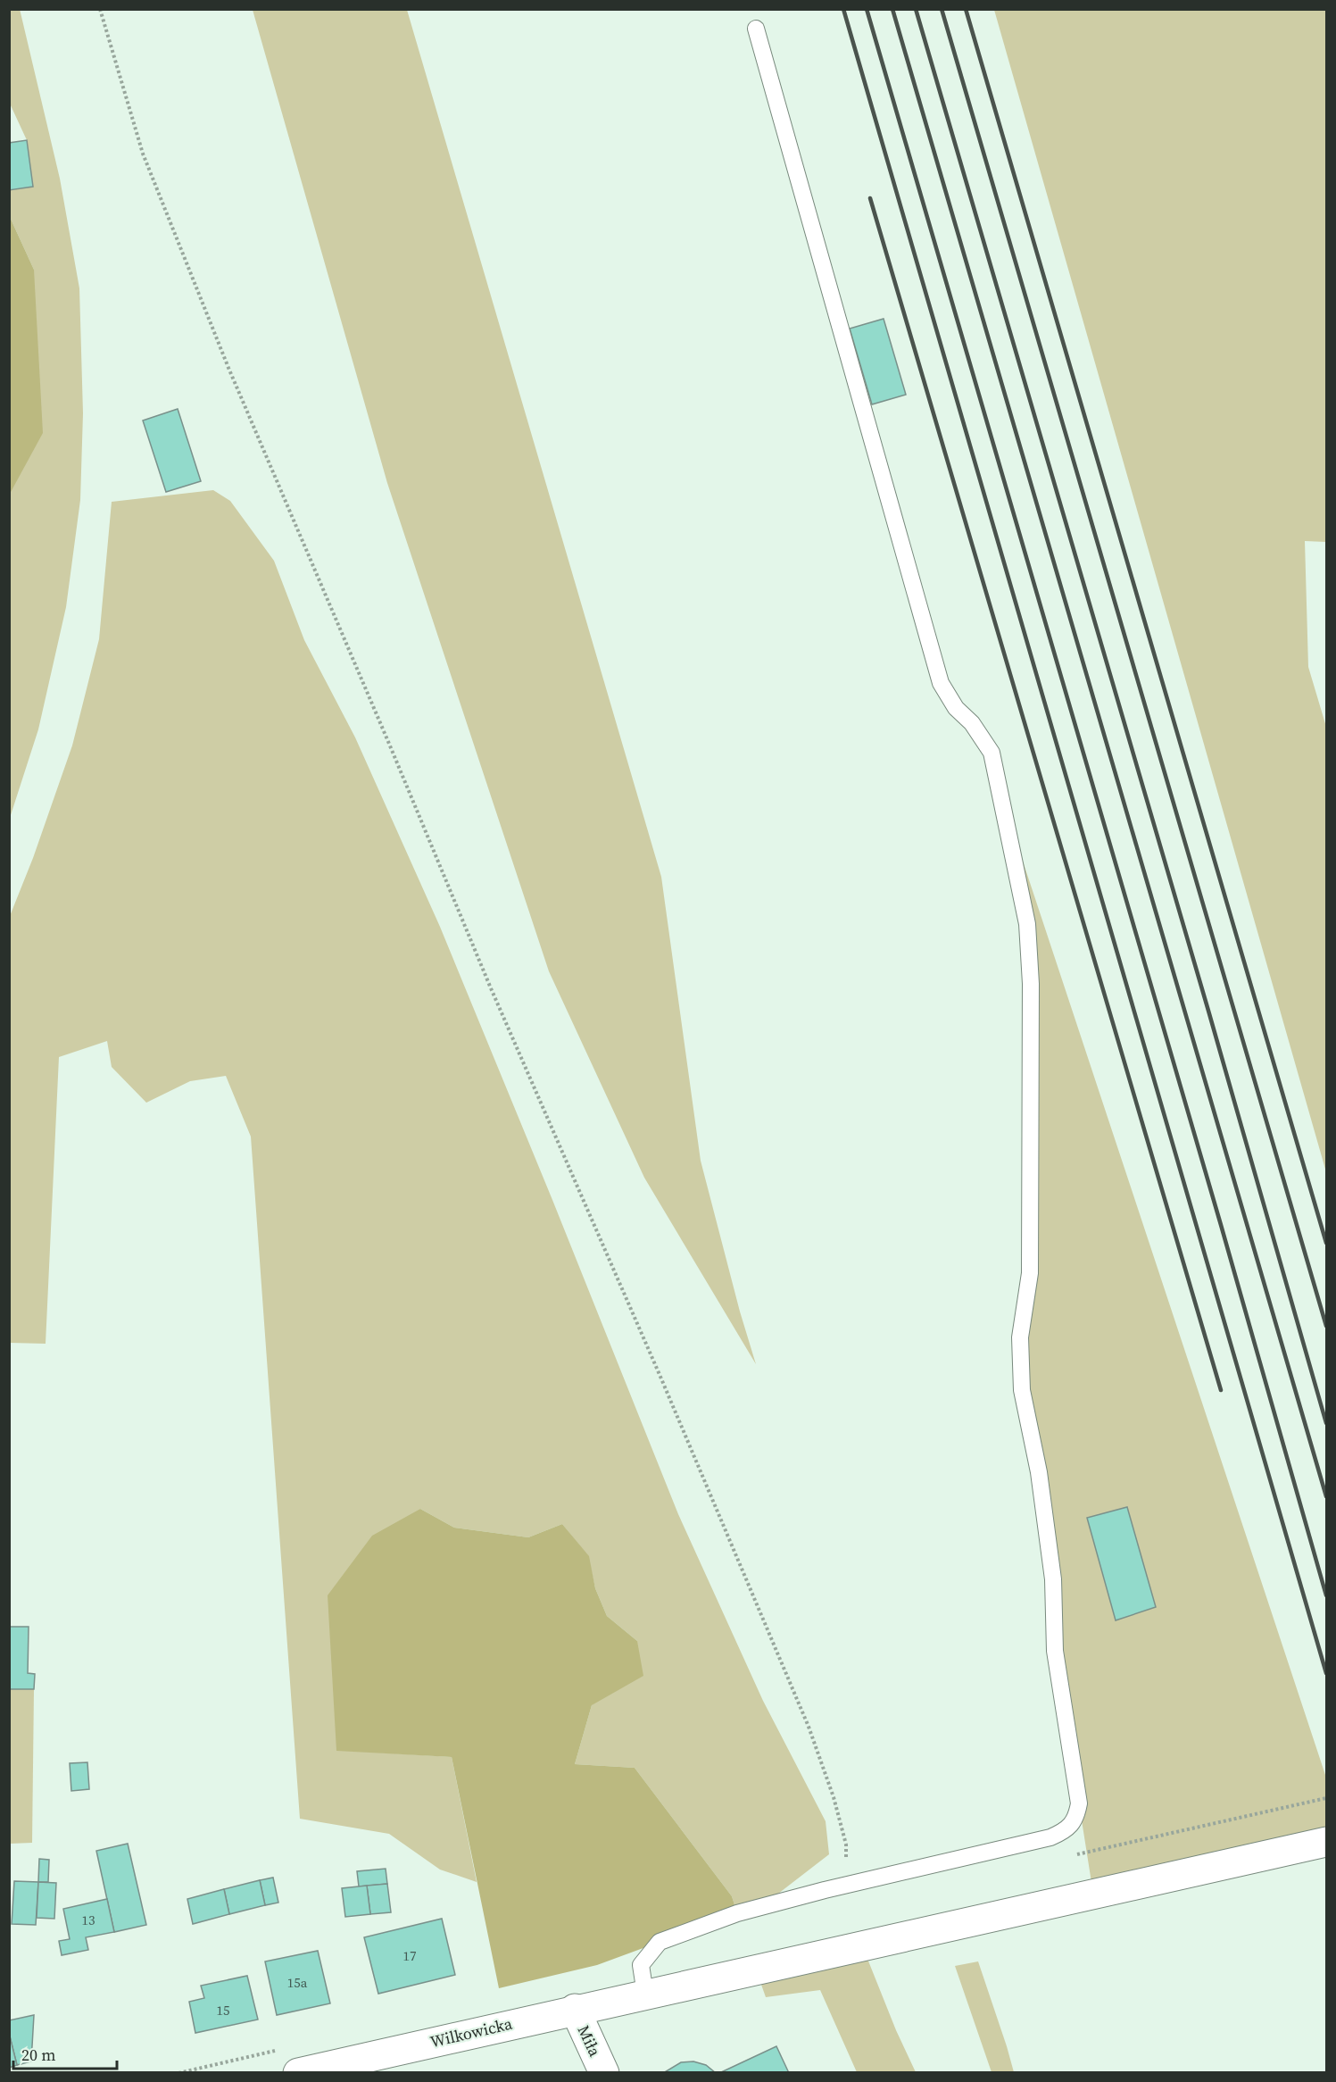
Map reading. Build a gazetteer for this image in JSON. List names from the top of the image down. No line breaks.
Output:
{"streets":{"main road":["Wilkowicka","Miła"]},"crossings":[["Wilkowicka","Miła"]],"house_numbers":["13","17","15a","15"],"scale_bar":"20 m"}
